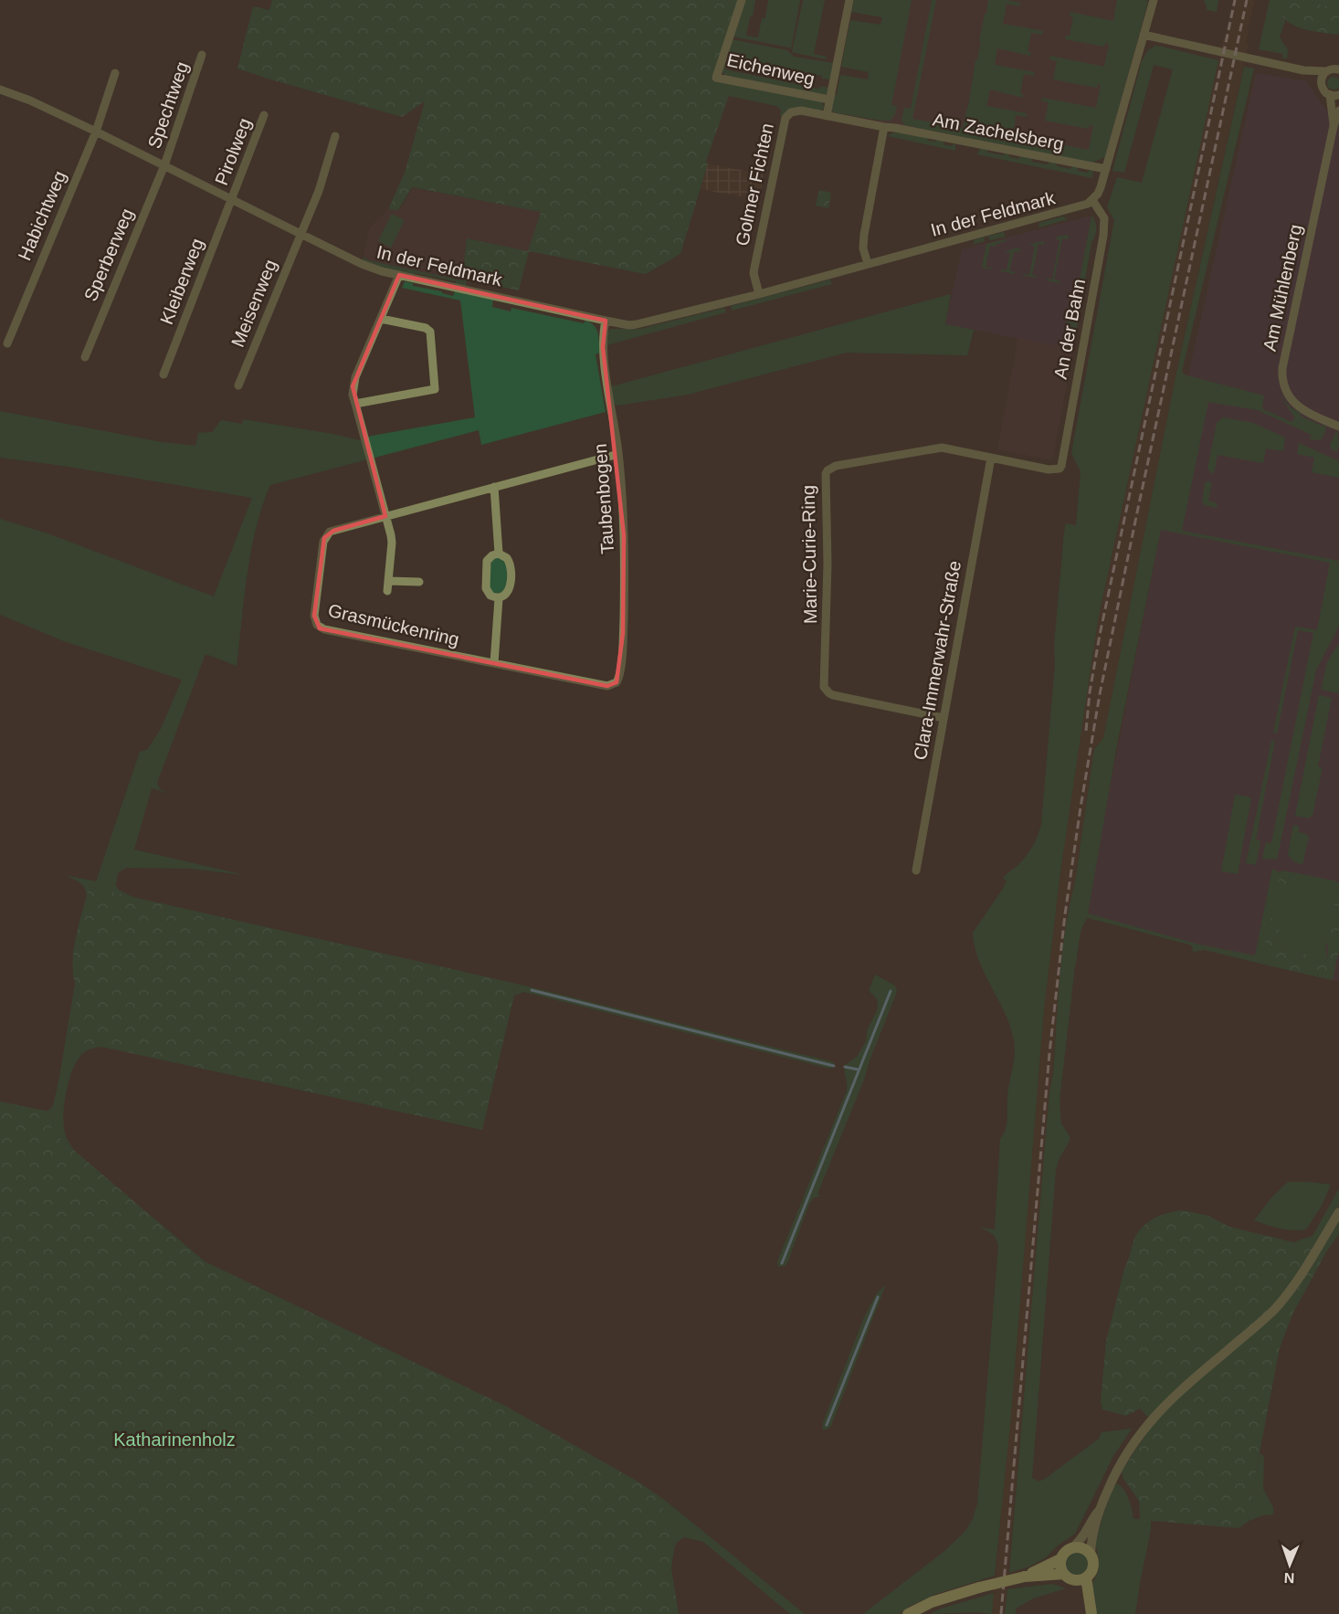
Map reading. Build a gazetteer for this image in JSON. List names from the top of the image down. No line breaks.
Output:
{"streets":{"street":["Eichenweg","Spechtweg","Am Zachelsberg","Pirolweg","Golmer Fichten","In der Feldmark","Habichtweg","Sperberweg","Kleiberweg","Am Mühlenberg","Meisenweg","An der Bahn","Taubenbogen","Marie-Curie-Ring","Grasmückenring","Clara-Immerwahr-Straße"]},"crossings":[["Eichenweg","Golmer Fichten"],["Spechtweg","In der Feldmark"],["Spechtweg","Sperberweg"],["Am Zachelsberg","Golmer Fichten"],["Pirolweg","In der Feldmark"],["Pirolweg","Kleiberweg"],["Golmer Fichten","In der Feldmark"],["In der Feldmark","Habichtweg"],["In der Feldmark","Sperberweg"],["In der Feldmark","Kleiberweg"],["In der Feldmark","Meisenweg"],["In der Feldmark","An der Bahn"],["In der Feldmark","Taubenbogen"],["An der Bahn","Marie-Curie-Ring"],["Taubenbogen","Grasmückenring"],["Marie-Curie-Ring","Clara-Immerwahr-Straße"]],"parks":["Katharinenholz"],"north":"bottom"}
